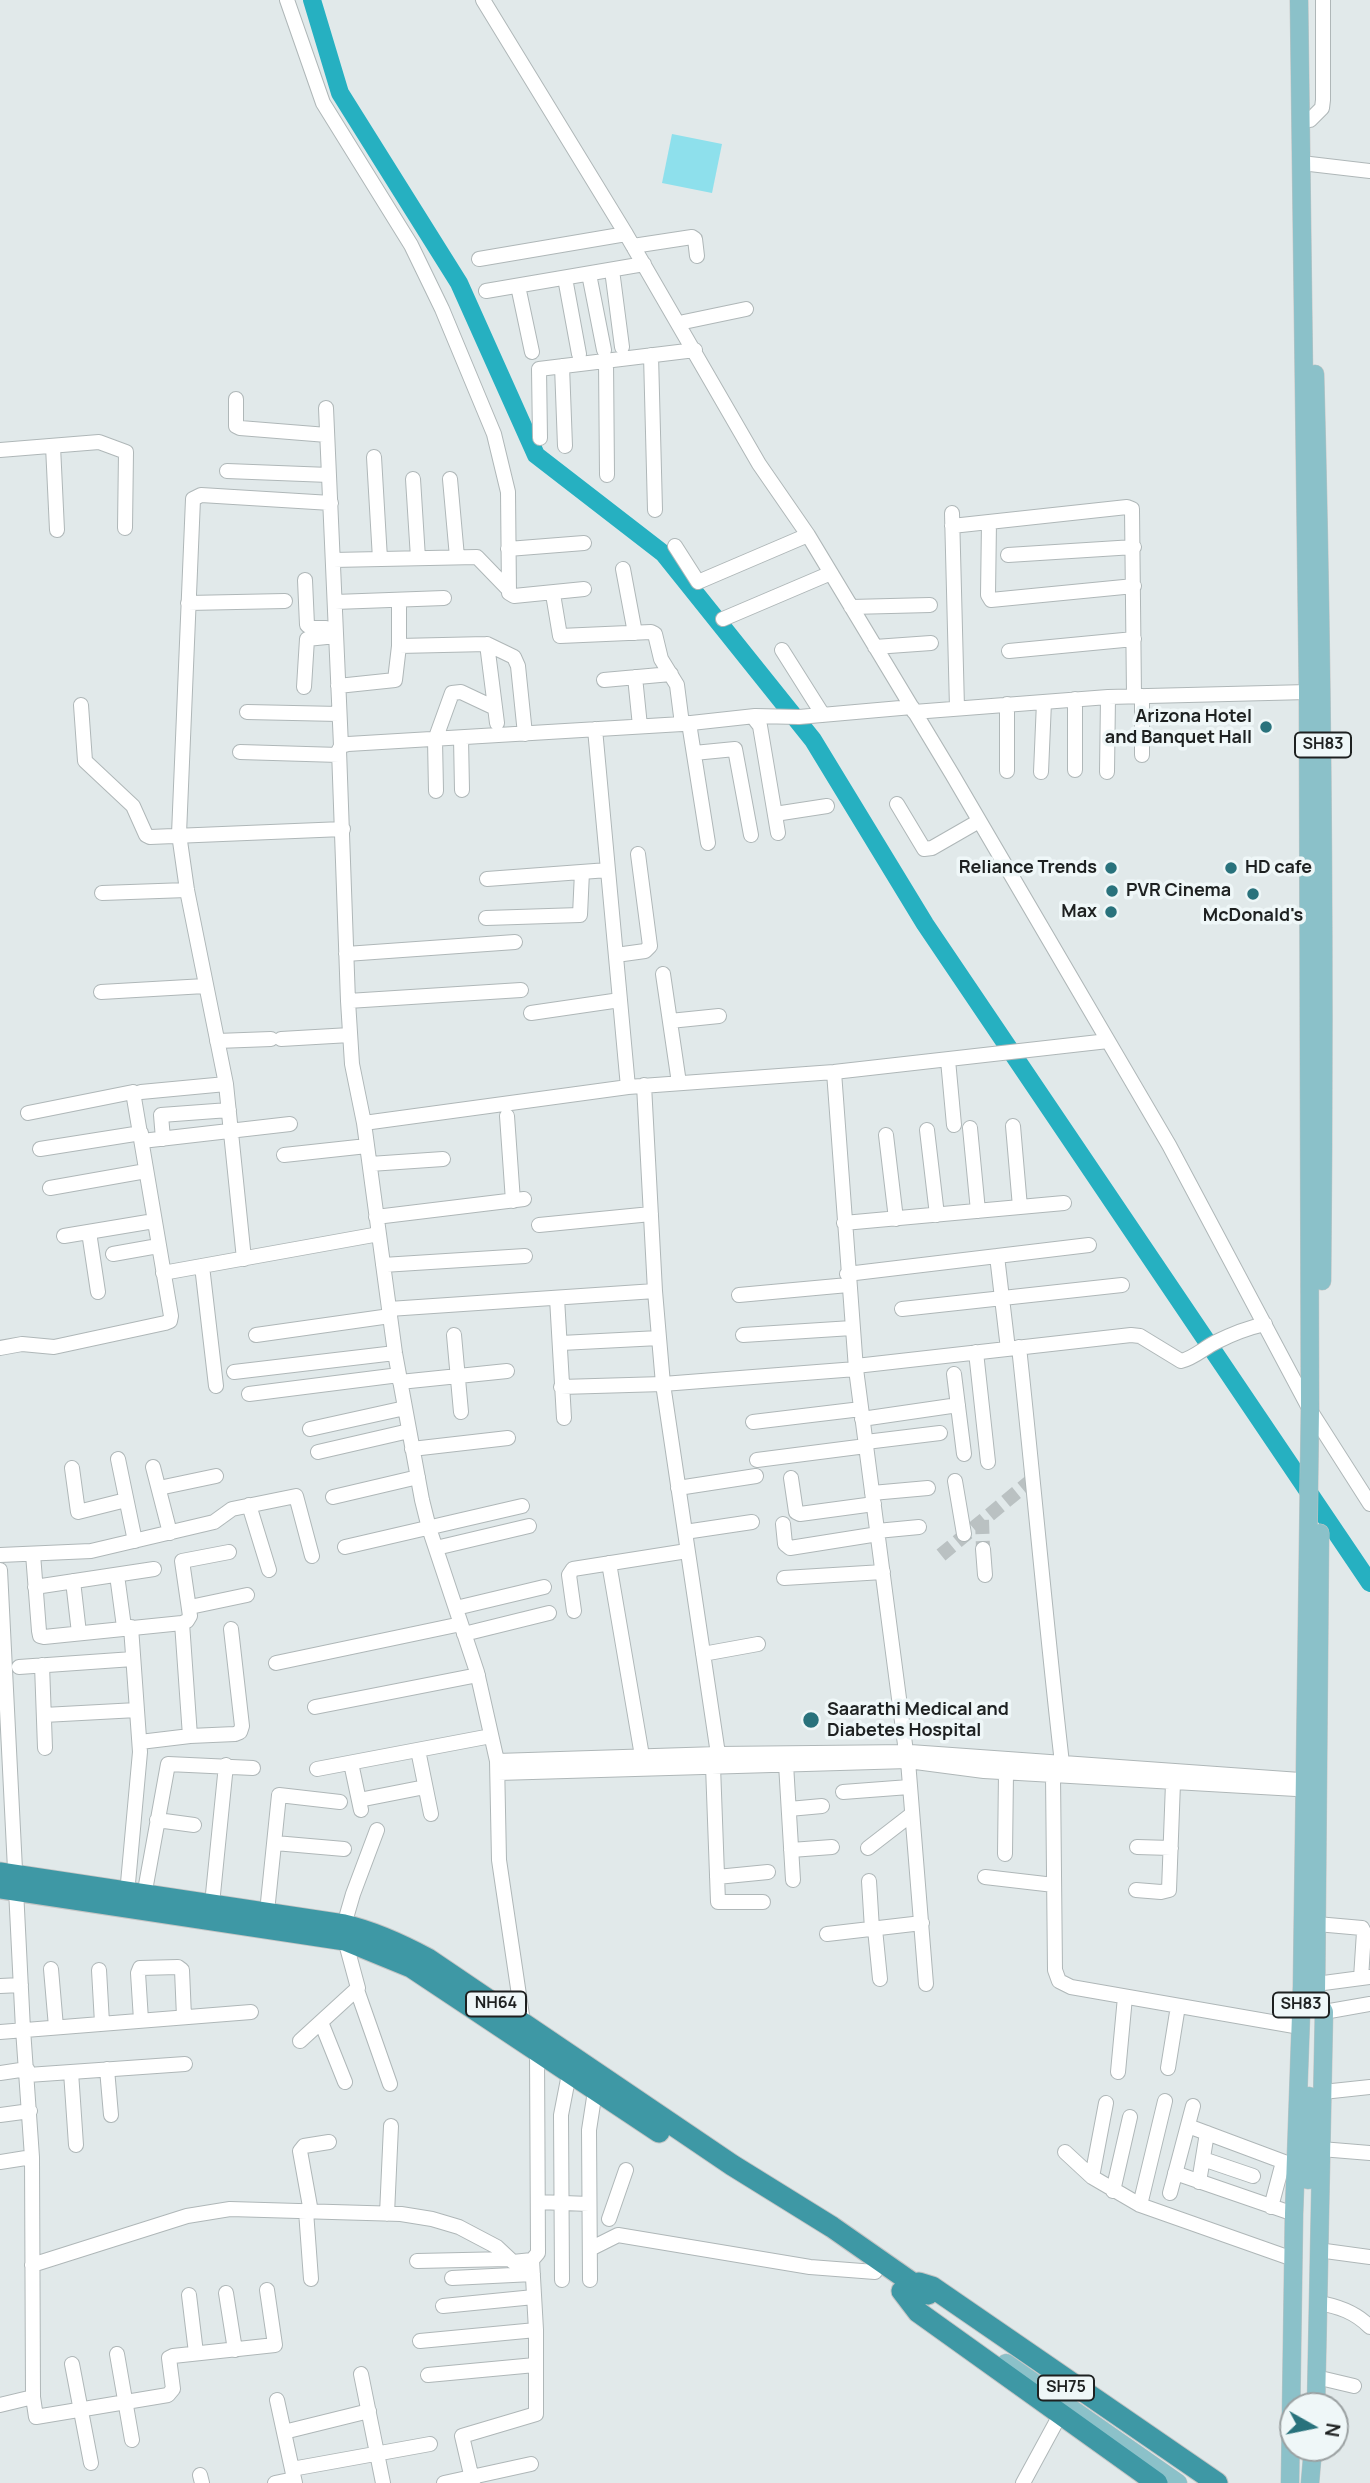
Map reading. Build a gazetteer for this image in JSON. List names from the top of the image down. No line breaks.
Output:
{"streets":{"highway":["NH64"],"main road":["SH83","SH75"]},"crossings":[["NH64","SH75"]],"places":["Arizona Hotel and Banquet Hall","Reliance Trends","HD cafe","PVR Cinema","McDonald's","Max","Saarathi Medical and Diabetes Hospital"],"north":"right"}
